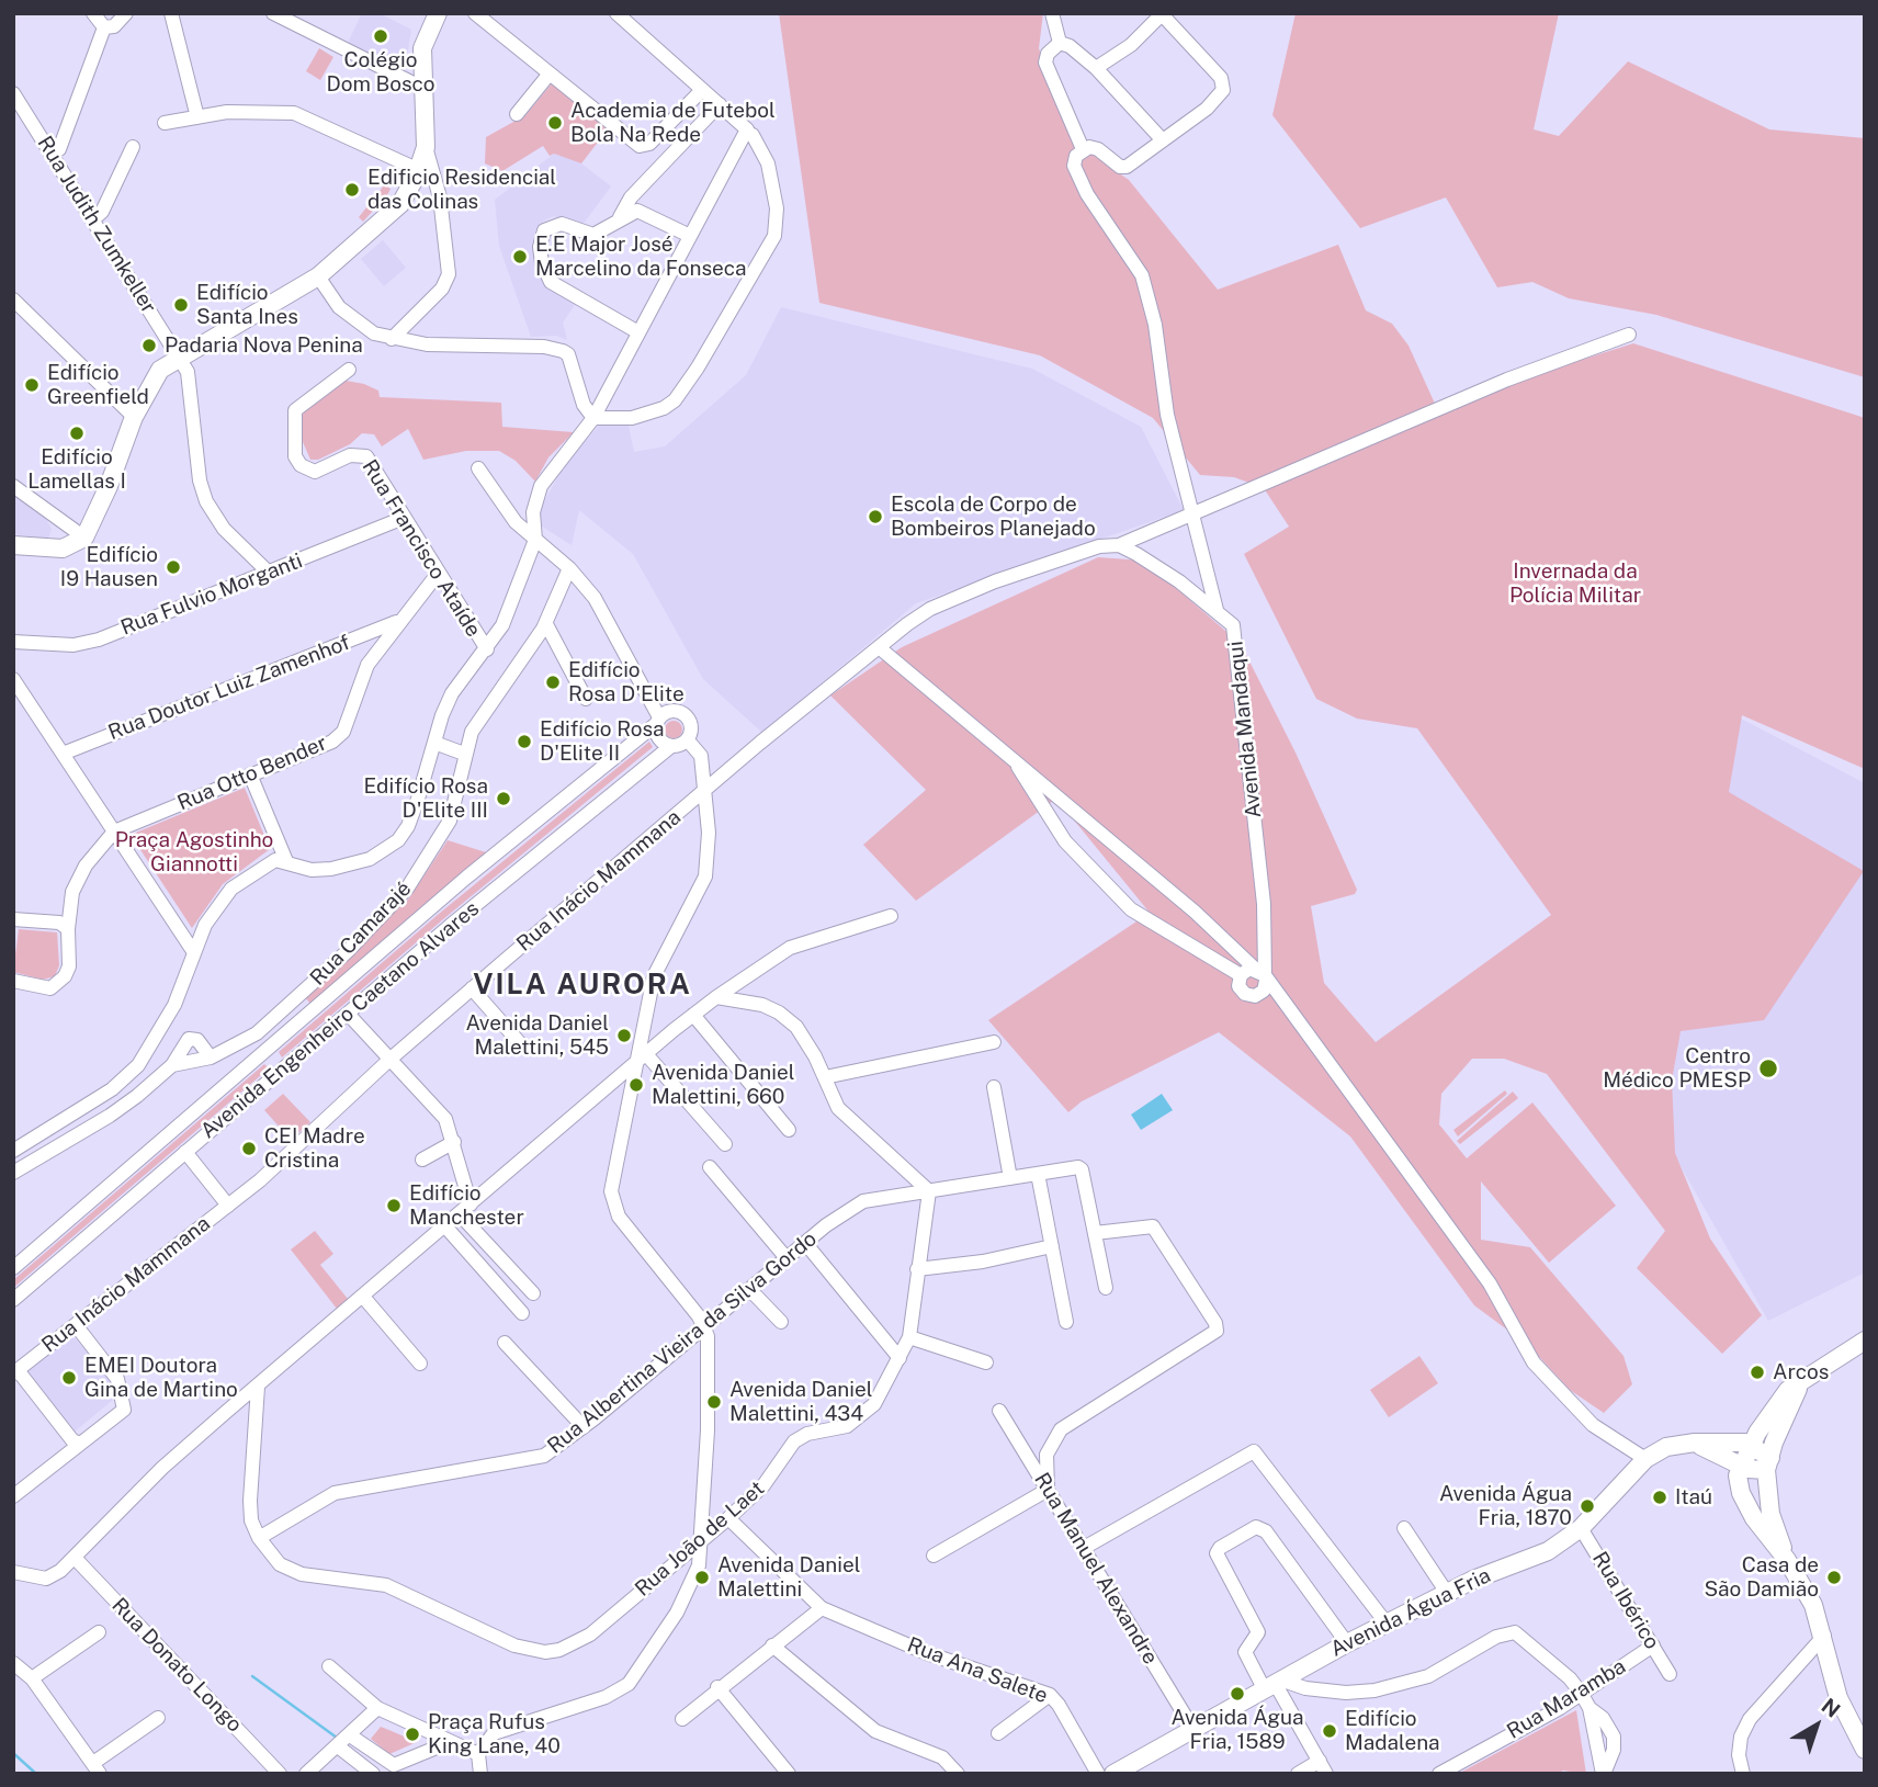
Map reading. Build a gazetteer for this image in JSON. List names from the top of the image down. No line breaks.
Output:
{"streets":{"main road":["Avenida Água Fria"],"street":["Rua Judith Zumkeller","Rua Francisco Ataíde","Rua Fulvio Morganti","Rua Doutor Luiz Zamenhof","Avenida Mandaqui","Rua Otto Bender","Rua Inácio Mammana","Rua Camarajé","Avenida Engenheiro Caetano Alvares","Rua Albertina Vieira da Silva Gordo","Rua João de Laet","Rua Manuel Alexandre","Rua Ibérico","Rua Donato Longo","Rua Ana Salete","Rua Maramba"]},"crossings":[["Rua Judith Zumkeller","Rua Fulvio Morganti"],["Rua Francisco Ataíde","Rua Fulvio Morganti"],["Rua Francisco Ataíde","Rua Otto Bender"],["Rua Doutor Luiz Zamenhof","Rua Otto Bender"],["Rua Albertina Vieira da Silva Gordo","Rua João de Laet"],["Rua Manuel Alexandre","Avenida Água Fria"],["Rua Ibérico","Avenida Água Fria"],["Rua Ibérico","Rua Maramba"]],"districts":["VILA AURORA"],"parks":["Invernada da Polícia Militar","Praça Agostinho Giannotti"],"places":["Colégio Dom Bosco","Academia de Futebol Bola Na Rede","Edificio Residencial das Colinas","E.E Major José Marcelino da Fonseca","Edifício Santa Ines","Padaria Nova Penina","Edifício Greenfield","Edifício Lamellas I","Escola de Corpo de Bombeiros Planejado","Edifício I9 Hausen","Edifício Rosa D'Elite","Edifício Rosa D'Elite II","Edifício Rosa D'Elite III","Avenida Daniel Malettini, 545","Centro Médico PMESP","Avenida Daniel Malettini, 660","CEI Madre Cristina","Edifício Manchester","Arcos","EMEI Doutora Gina de Martino","Avenida Daniel Malettini, 434","Itaú","Avenida Água Fria, 1870","Avenida Daniel Malettini","Casa de São Damião","Avenida Água Fria, 1589","Edifício Madalena","Praça Rufus King Lane, 40"],"north":"top right"}
